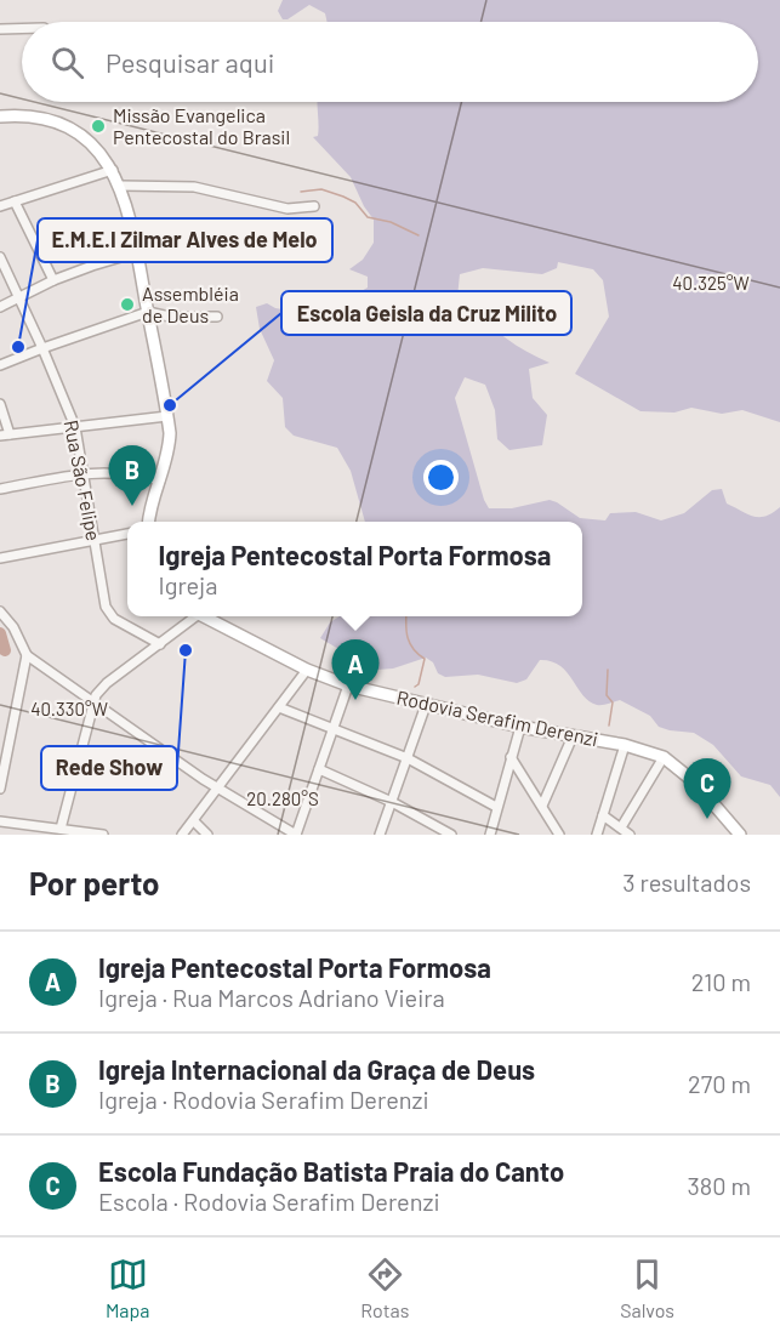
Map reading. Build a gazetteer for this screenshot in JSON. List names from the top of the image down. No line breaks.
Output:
{"streets":{"main road":["Rodovia Serafim Derenzi"],"street":["Rua São Felipe"]},"places":["Missão Evangelica Pentecostal do Brasil","Assembléia de Deus","E.M.E.I Zilmar Alves de Melo","Escola Geisla da Cruz Milito","Rede Show"],"page":{"search":"Pesquisar aqui","pins":["B","A","C"],"popup":["Igreja Pentecostal Porta Formosa","Igreja"],"heading":["Por perto","3 resultados"],"list":[{"mark":"A","name":"Igreja Pentecostal Porta Formosa","note":"Igreja · Rua Marcos Adriano Vieira","value":"210 m"},{"mark":"B","name":"Igreja Internacional da Graça de Deus","note":"Igreja · Rodovia Serafim Derenzi","value":"270 m"},{"mark":"C","name":"Escola Fundação Batista Praia do Canto","note":"Escola · Rodovia Serafim Derenzi","value":"380 m"}],"nav":["Mapa","Rotas","Salvos"]},"coordinates":["40.325°W","40.330°W","20.280°S"]}
